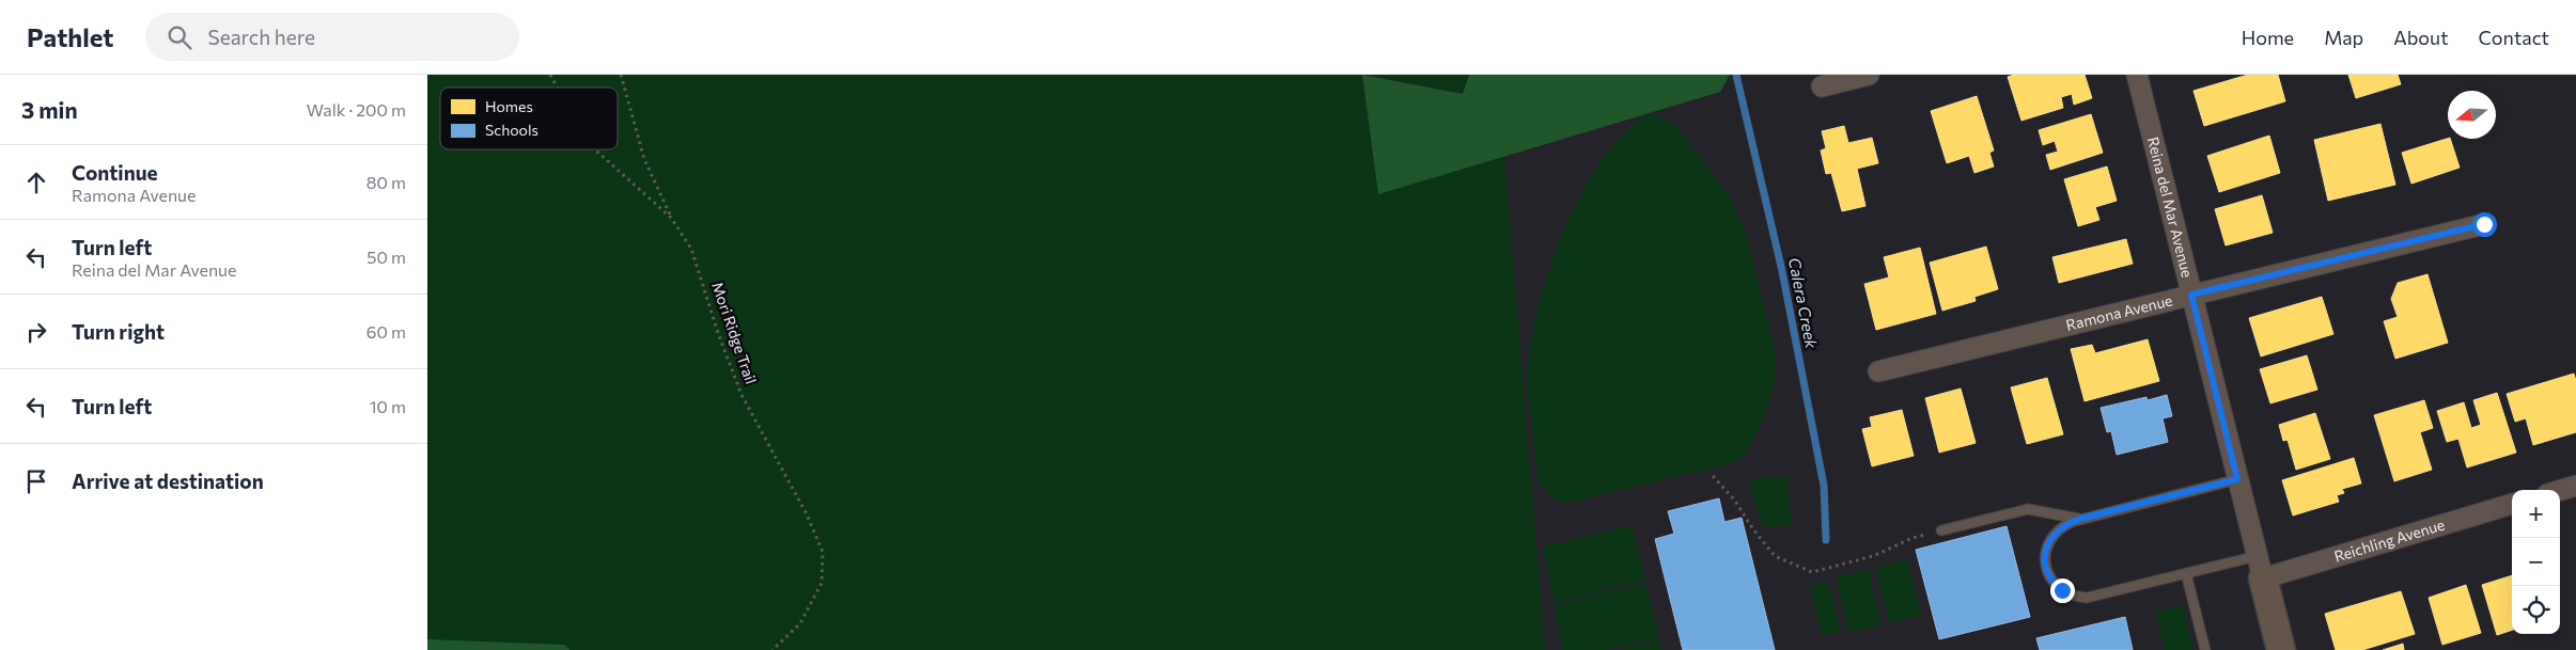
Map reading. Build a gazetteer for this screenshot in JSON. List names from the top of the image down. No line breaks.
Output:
{"streets":{"street":["Reina del Mar Avenue","Ramona Avenue","Reichling Avenue"],"path":["Mori Ridge Trail"]},"crossings":[["Reina del Mar Avenue","Ramona Avenue"],["Reina del Mar Avenue","Reichling Avenue"]],"water":["Calera Creek"],"legend":["Homes","Schools"],"north":"left","page":{"header":"Pathlet","search":"Search here","nav":["Home","Map","About","Contact"],"heading":["3 min","Walk · 200 m"],"list":[["Continue","Ramona Avenue","80 m"],["Turn left","Reina del Mar Avenue","50 m"],["Turn right","60 m"],["Turn left","10 m"],"Arrive at destination"],"map_buttons":["+","−"]}}
